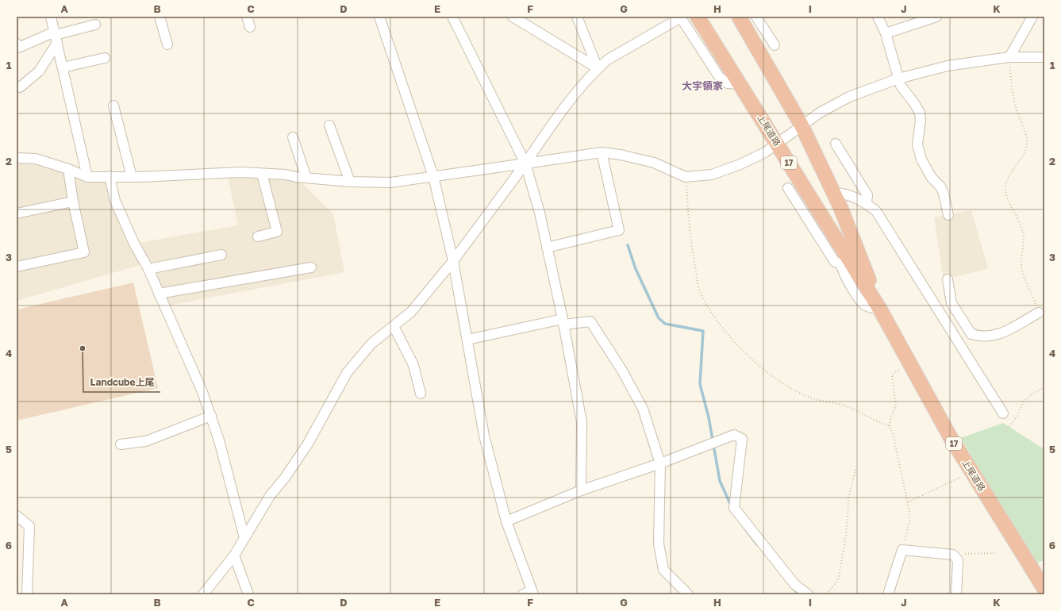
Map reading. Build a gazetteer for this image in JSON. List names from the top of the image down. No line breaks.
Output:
{"streets":{"highway":["上尾道路","17"]},"districts":["大字領家"],"places":["Landcube上尾"],"grid":{"columns":["A","B","C","D","E","F","G","H","I","J","K"],"rows":["1","2","3","4","5","6"]}}
